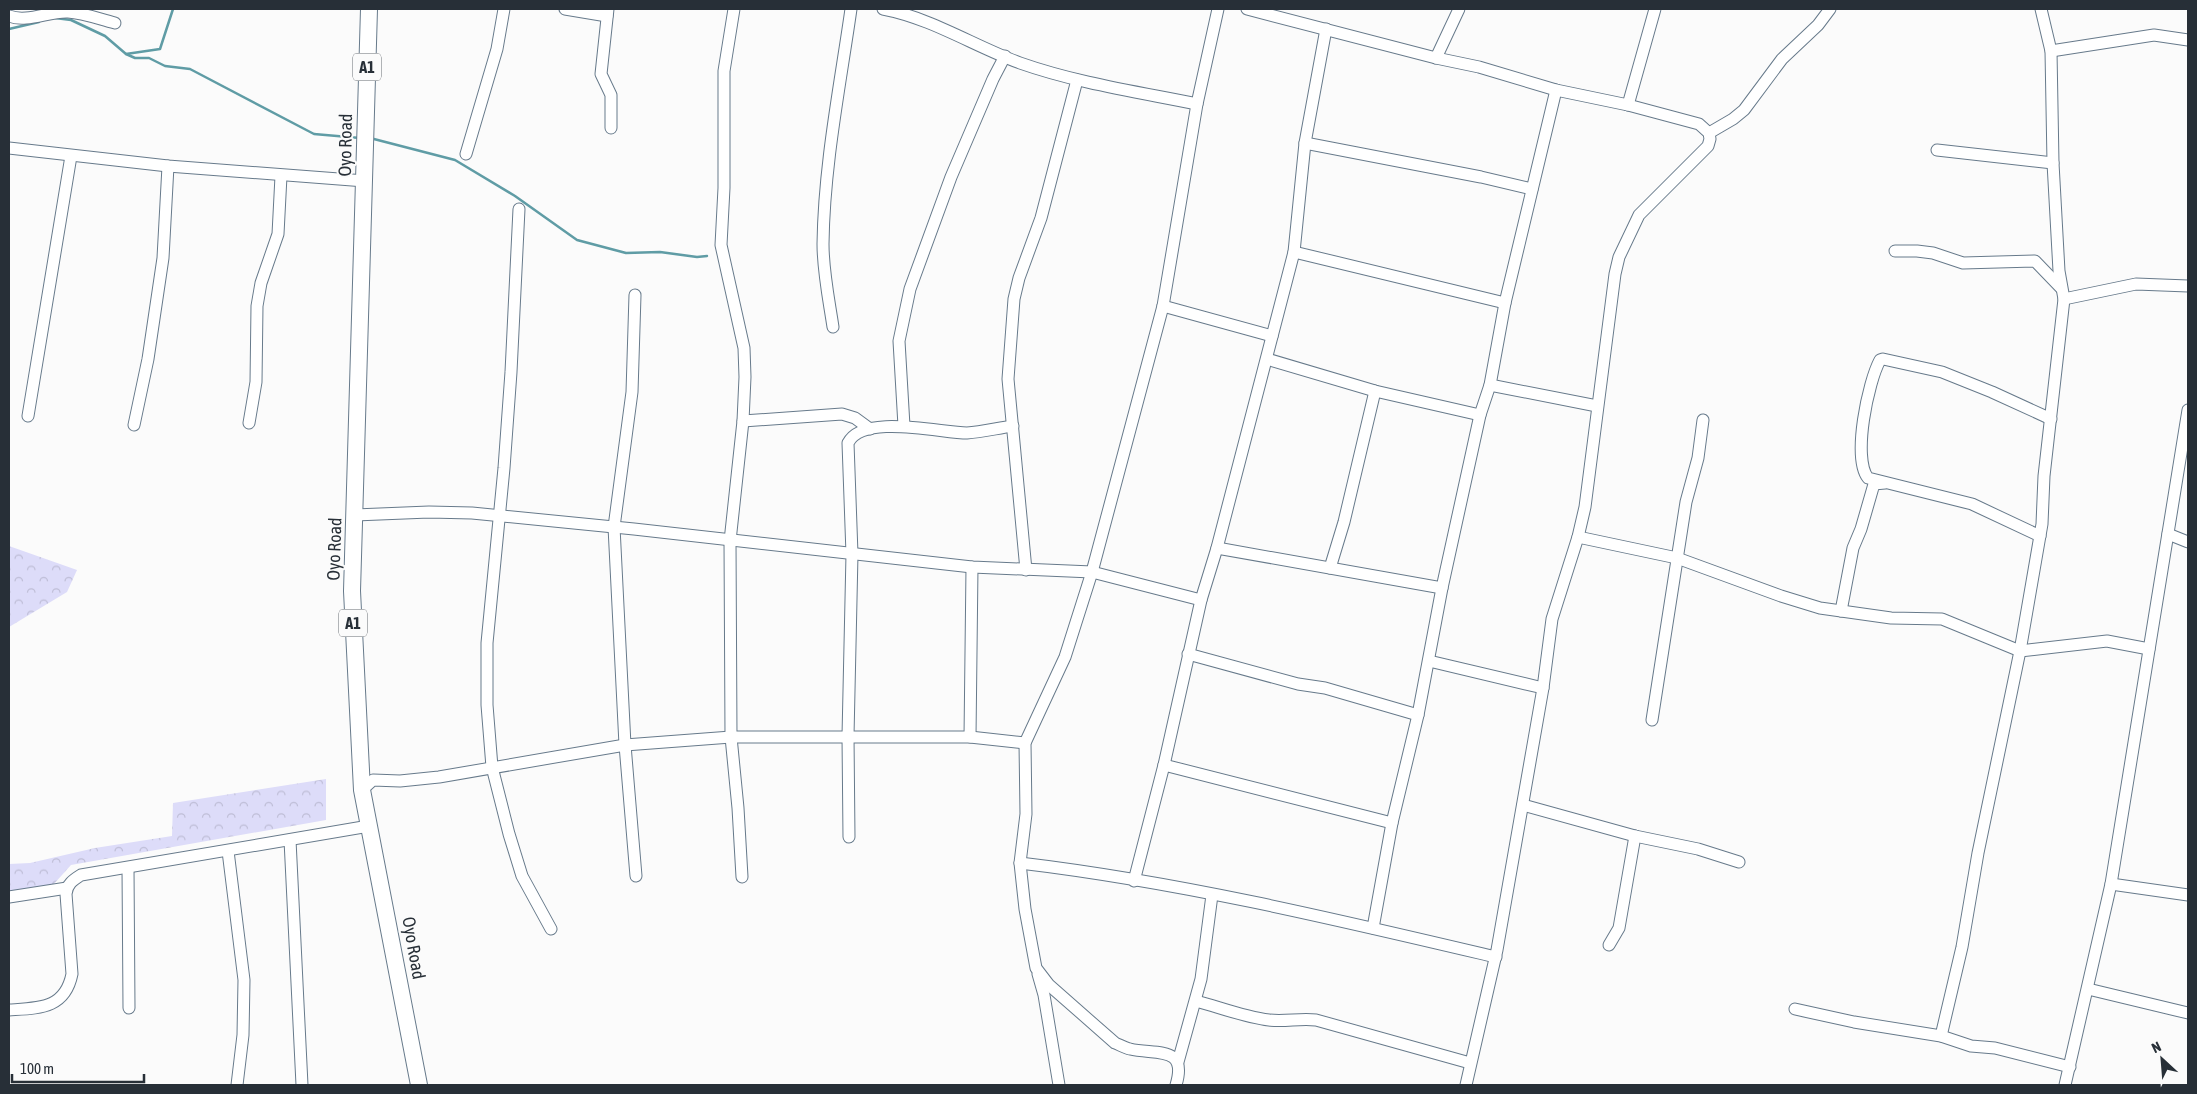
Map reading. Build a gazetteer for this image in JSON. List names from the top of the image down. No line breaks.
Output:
{"streets":{"highway":["A1","Oyo Road"]},"scale_bar":"100 m","north":"top left"}
